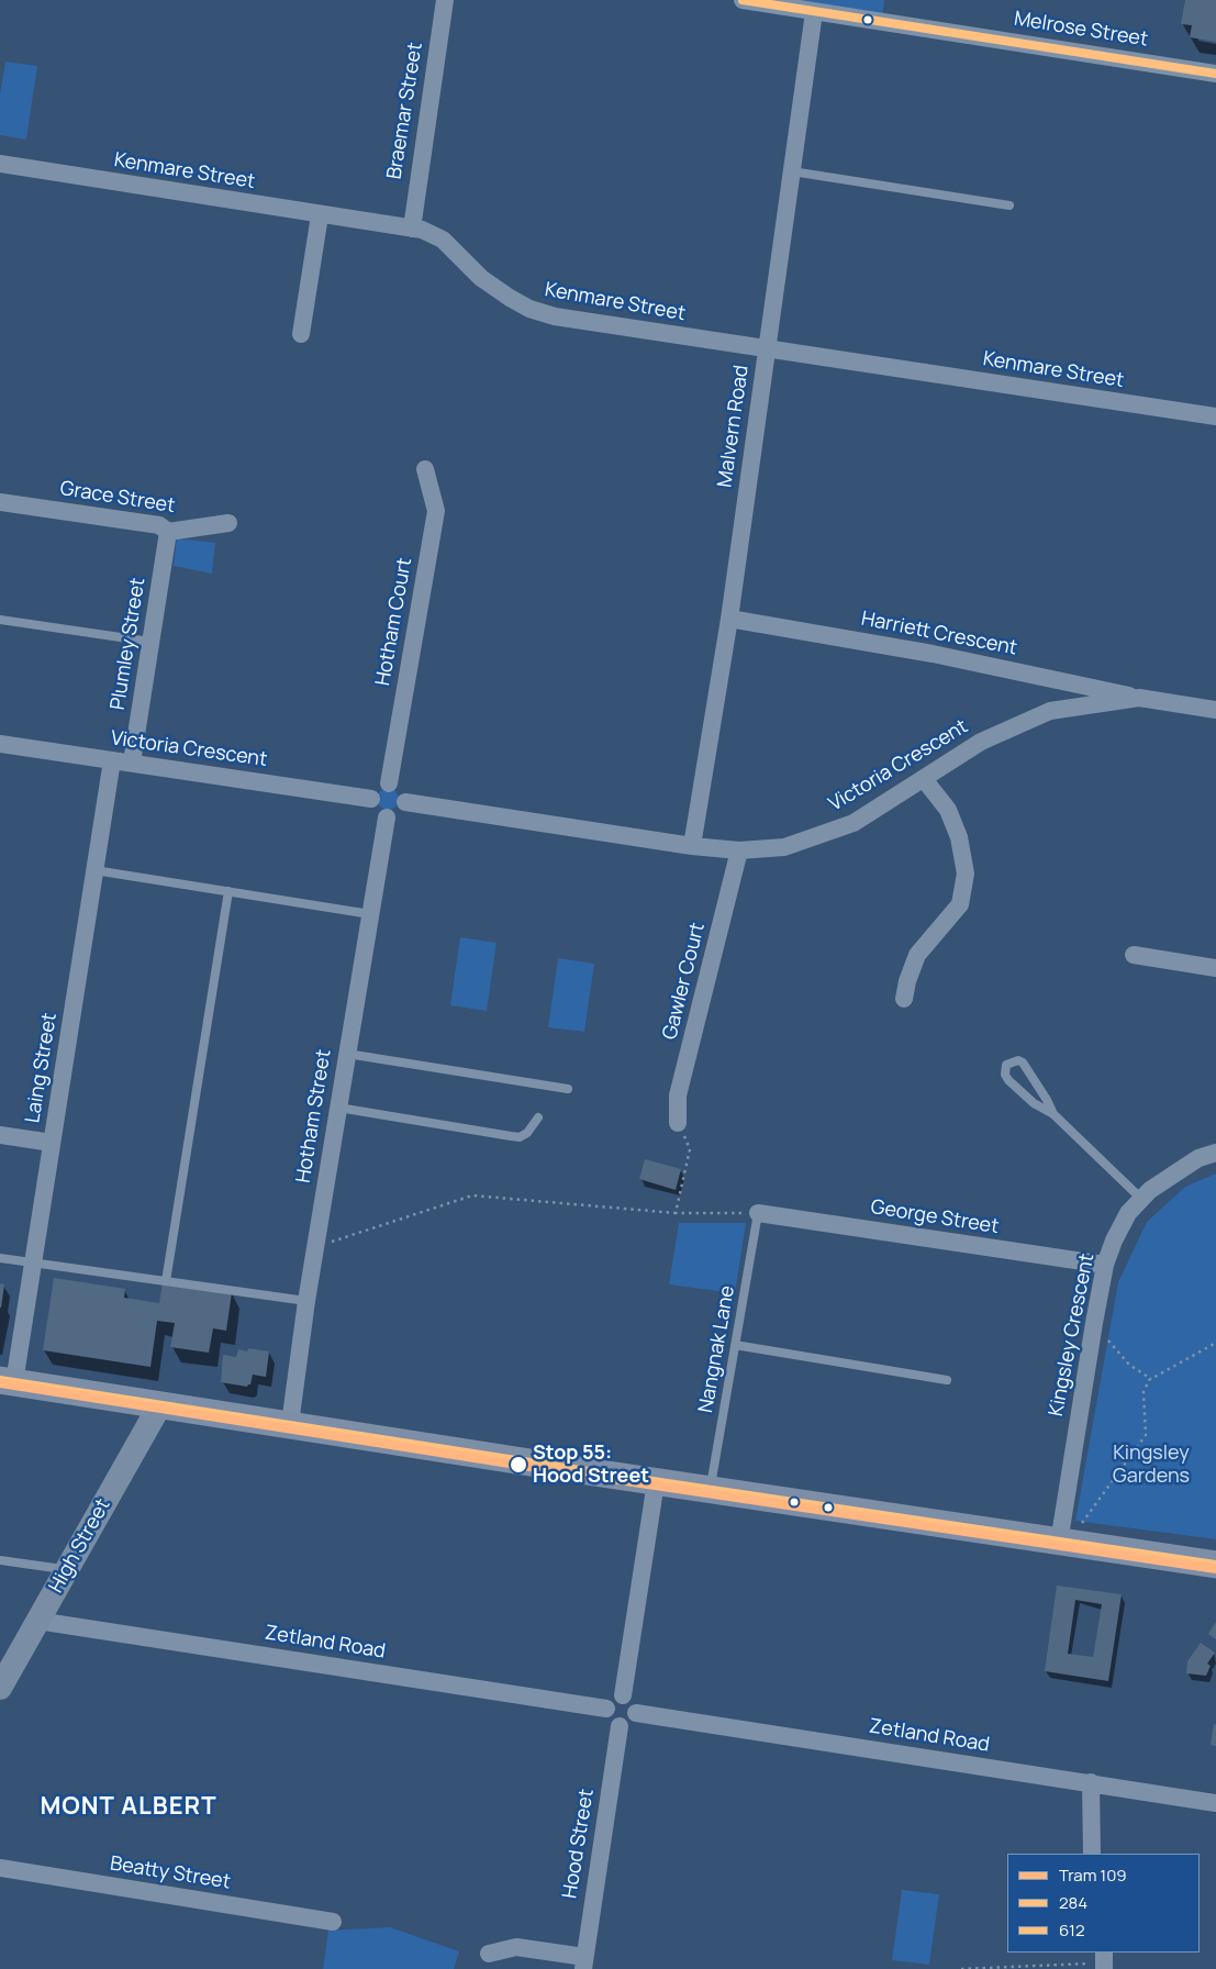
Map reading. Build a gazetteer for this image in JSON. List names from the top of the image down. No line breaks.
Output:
{"streets":{"street":["Melrose Street","Braemar Street","Kenmare Street","Malvern Road","Grace Street","Hotham Court","Harriett Crescent","Plumley Street","Victoria Crescent","Gawler Court","Laing Street","Hotham Street","George Street","Kingsley Crescent","High Street","Zetland Road","Hood Street","Beatty Street"],"lane":["Nangnak Lane"]},"crossings":[["Melrose Street","Malvern Road"],["Braemar Street","Kenmare Street"],["Kenmare Street","Malvern Road"],["Malvern Road","Harriett Crescent"],["Malvern Road","Victoria Crescent"],["Grace Street","Plumley Street"],["Hotham Court","Victoria Crescent"],["Hotham Court","Hotham Street"],["Harriett Crescent","Victoria Crescent"],["Plumley Street","Victoria Crescent"],["Victoria Crescent","Gawler Court"],["Victoria Crescent","Laing Street"],["Victoria Crescent","Hotham Street"],["George Street","Kingsley Crescent"],["George Street","Nangnak Lane"],["High Street","Zetland Road"],["Zetland Road","Hood Street"]],"districts":["MONT ALBERT"],"parks":["Kingsley Gardens"],"places":["Stop 55: Hood Street"],"lines":["transit line 612","transit line 284","tram line 109"],"legend":["Tram 109","284","612"]}
